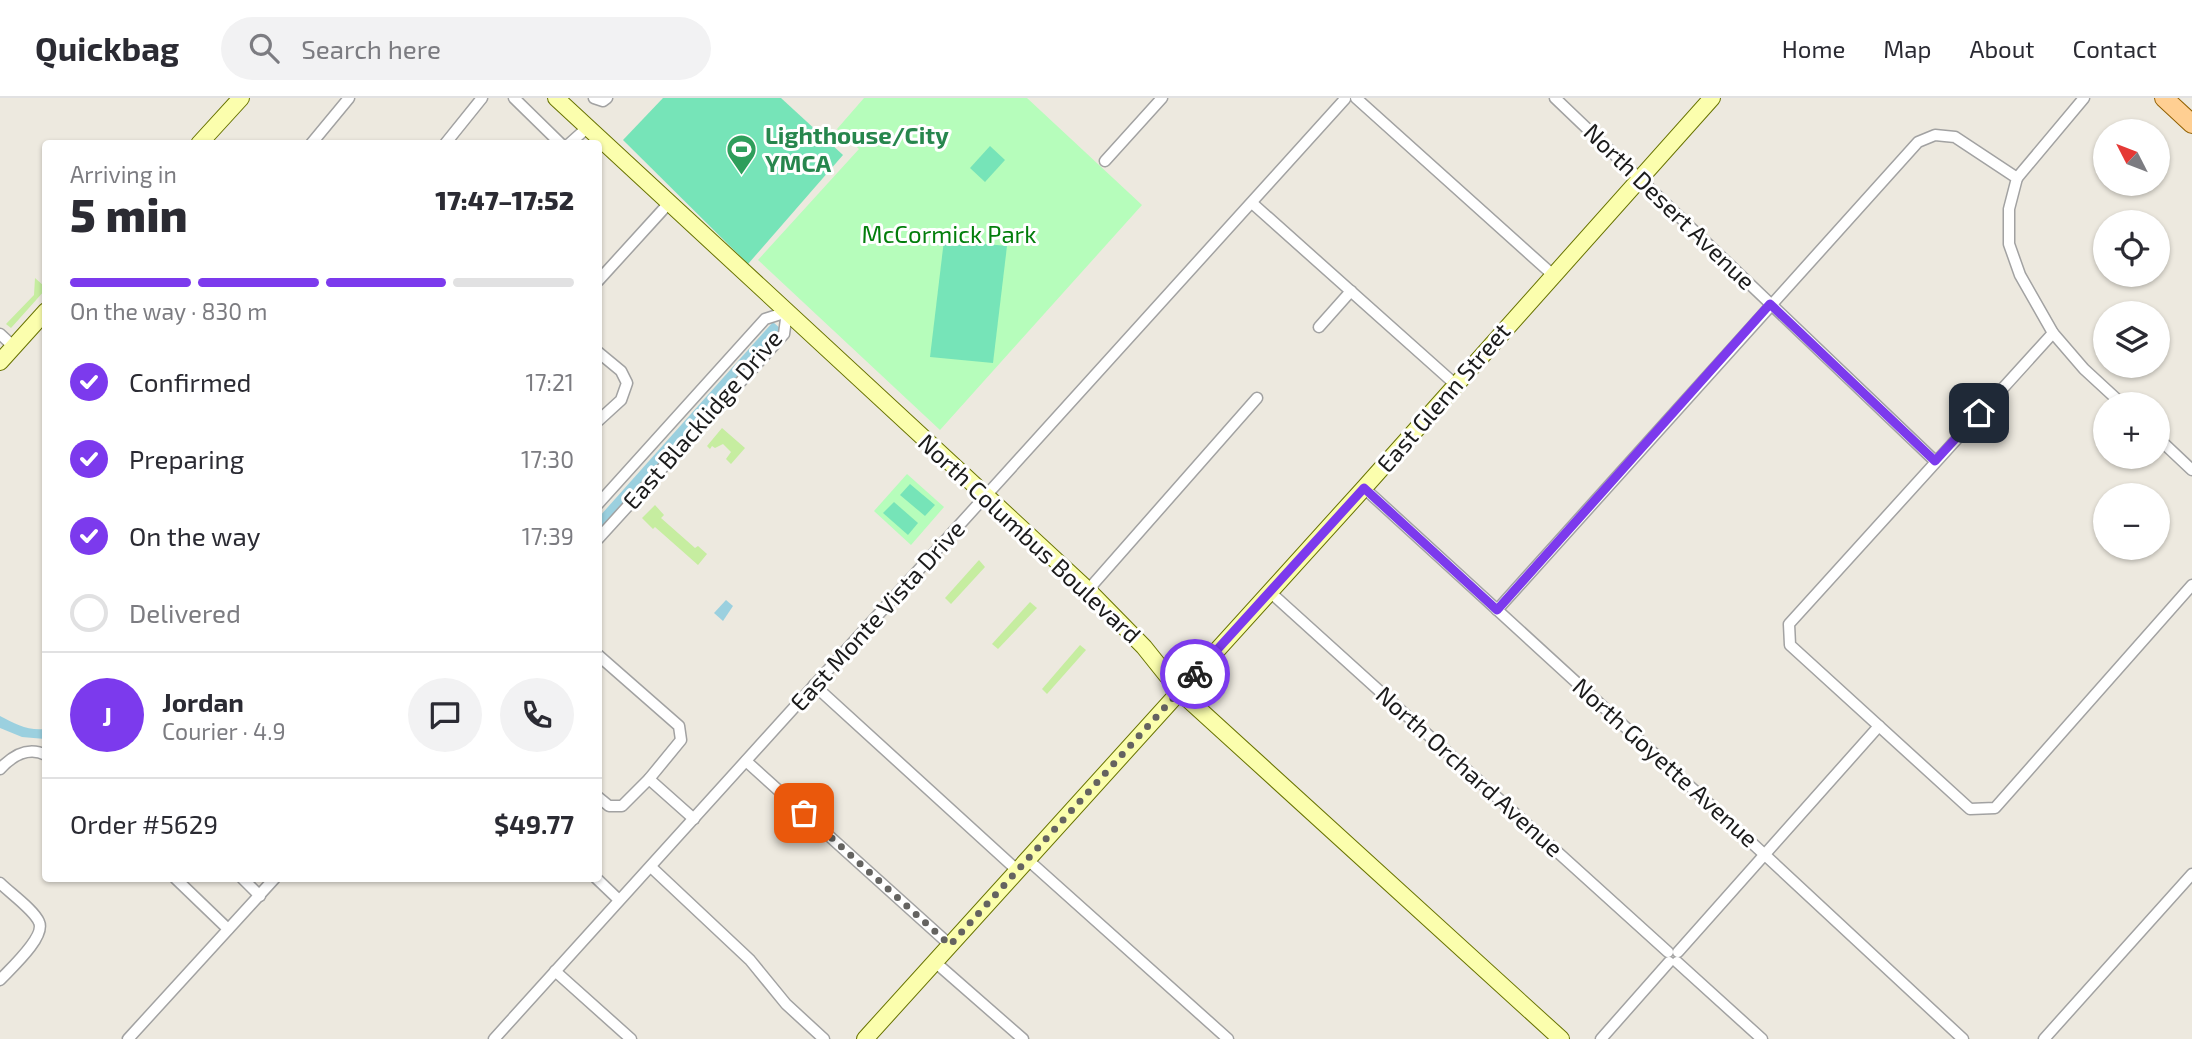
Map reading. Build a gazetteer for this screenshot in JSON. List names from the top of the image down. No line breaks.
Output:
{"streets":{"street":["North Desert Avenue","East Glenn Street","East Blacklidge Drive","North Columbus Boulevard","East Monte Vista Drive","North Goyette Avenue","North Orchard Avenue"]},"crossings":[["North Desert Avenue","East Glenn Street"],["East Glenn Street","North Columbus Boulevard"],["East Glenn Street","North Goyette Avenue"],["East Glenn Street","North Orchard Avenue"],["East Blacklidge Drive","North Columbus Boulevard"],["North Columbus Boulevard","East Monte Vista Drive"]],"parks":["McCormick Park"],"places":{"sports":["Lighthouse/City YMCA"]},"north":"top left","page":{"header":"Quickbag","search":"Search here","nav":["Home","Map","About","Contact"],"map_buttons":["+","−"],"heading":["5 min","Arriving in","17:47–17:52"],"panel":["Jordan","Courier · 4.9","Order #5629","$49.77"],"bar":"On the way · 830 m","list":[["Confirmed","17:21"],["Preparing","17:30"],["On the way","17:39"],"Delivered"],"round":"J"}}
